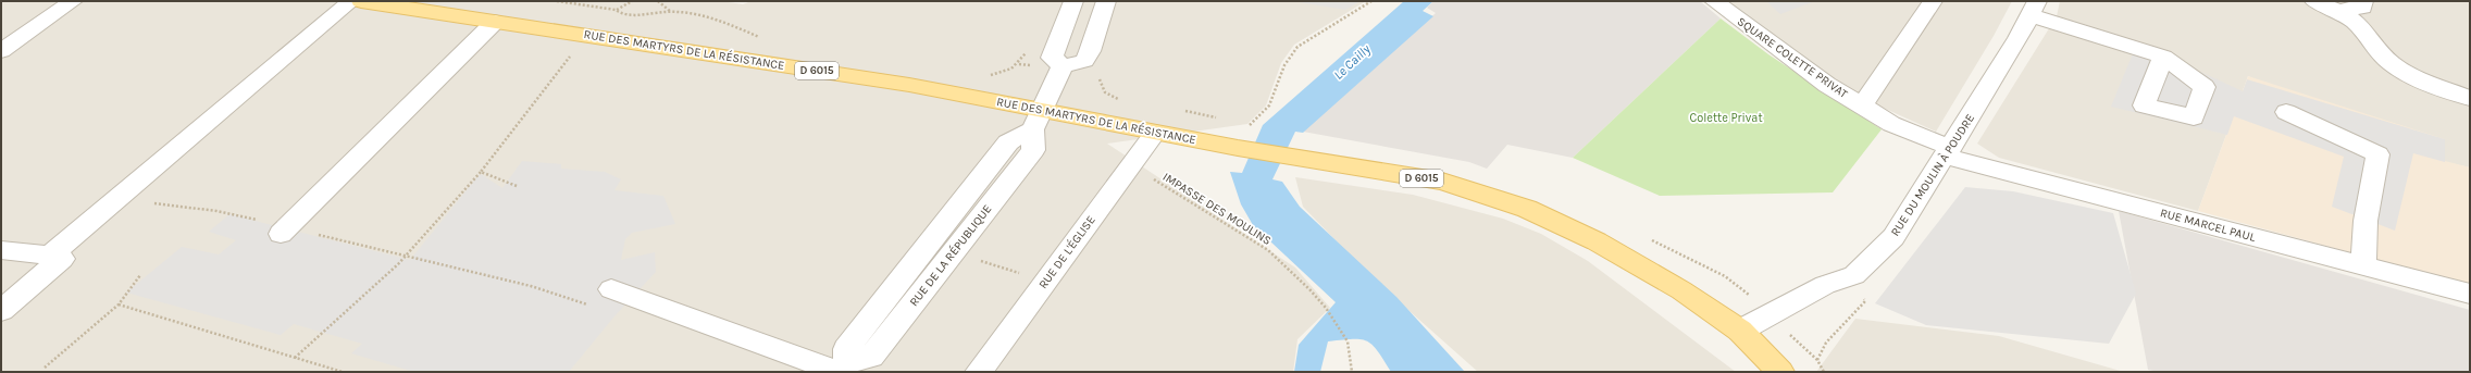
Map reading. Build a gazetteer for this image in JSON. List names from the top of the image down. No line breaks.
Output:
{"streets":{"main road":["RUE DES MARTYRS DE LA RÉSISTANCE","D 6015"],"street":["SQUARE COLETTE PRIVAT","RUE DU MOULIN À POUDRE","RUE MARCEL PAUL","RUE DE L'ÉGLISE","RUE DE LA RÉPUBLIQUE"],"path":["IMPASSE DES MOULINS"]},"crossings":[["RUE DES MARTYRS DE LA RÉSISTANCE","RUE DU MOULIN À POUDRE"],["RUE DES MARTYRS DE LA RÉSISTANCE","RUE DE L'ÉGLISE"],["RUE DES MARTYRS DE LA RÉSISTANCE","RUE DE LA RÉPUBLIQUE"],["SQUARE COLETTE PRIVAT","RUE DU MOULIN À POUDRE"],["SQUARE COLETTE PRIVAT","RUE MARCEL PAUL"],["RUE DU MOULIN À POUDRE","RUE MARCEL PAUL"],["IMPASSE DES MOULINS","RUE DE L'ÉGLISE"]],"water":["Le Cailly"],"parks":["Colette Privat"]}
